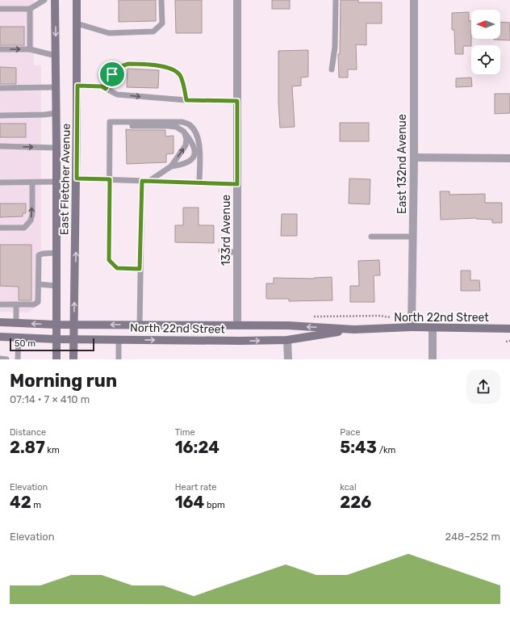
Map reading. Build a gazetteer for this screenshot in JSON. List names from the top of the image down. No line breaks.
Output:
{"streets":{"street":["East 132nd Avenue","East Fletcher Avenue","133rd Avenue","North 22nd Street"]},"crossings":[["East 132nd Avenue","North 22nd Street"],["East Fletcher Avenue","North 22nd Street"],["133rd Avenue","North 22nd Street"]],"scale_bar":"50 m","north":"left","page":{"scale":"50 m","heading":["Morning run","07:14 · 7 × 410 m"],"stats":[["Distance","2.87 km"],["Time","16:24"],["Pace","5:43 /km"],["Elevation","42 m"],["Heart rate","164 bpm"],["kcal","226"]],"chart":["Elevation","248–252 m"]}}
